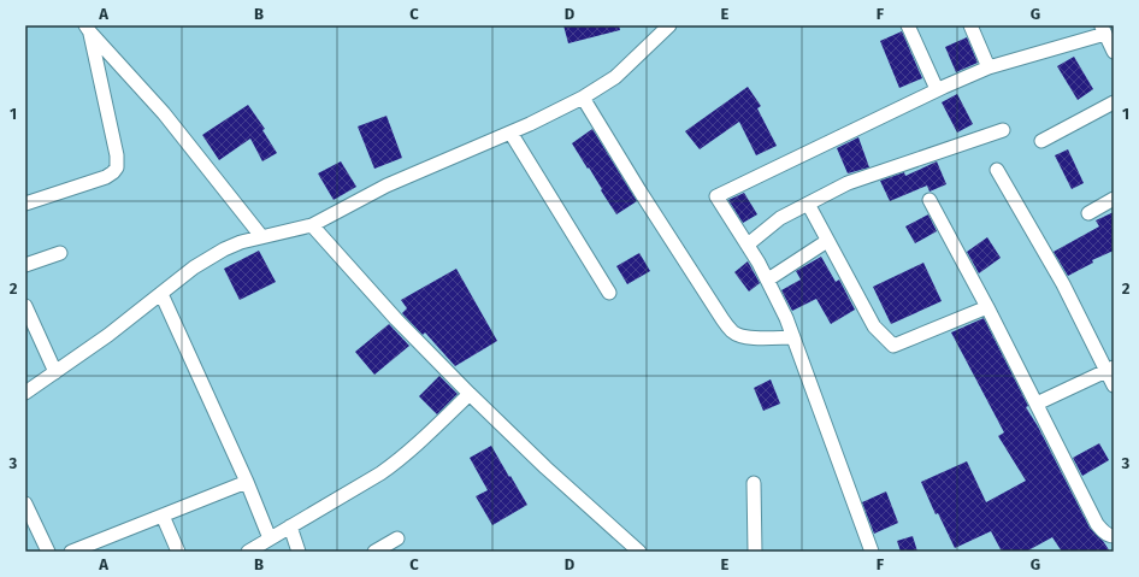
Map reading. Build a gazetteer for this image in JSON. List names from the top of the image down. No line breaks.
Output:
{"grid":{"columns":["A","B","C","D","E","F","G"],"rows":["1","2","3"]}}
